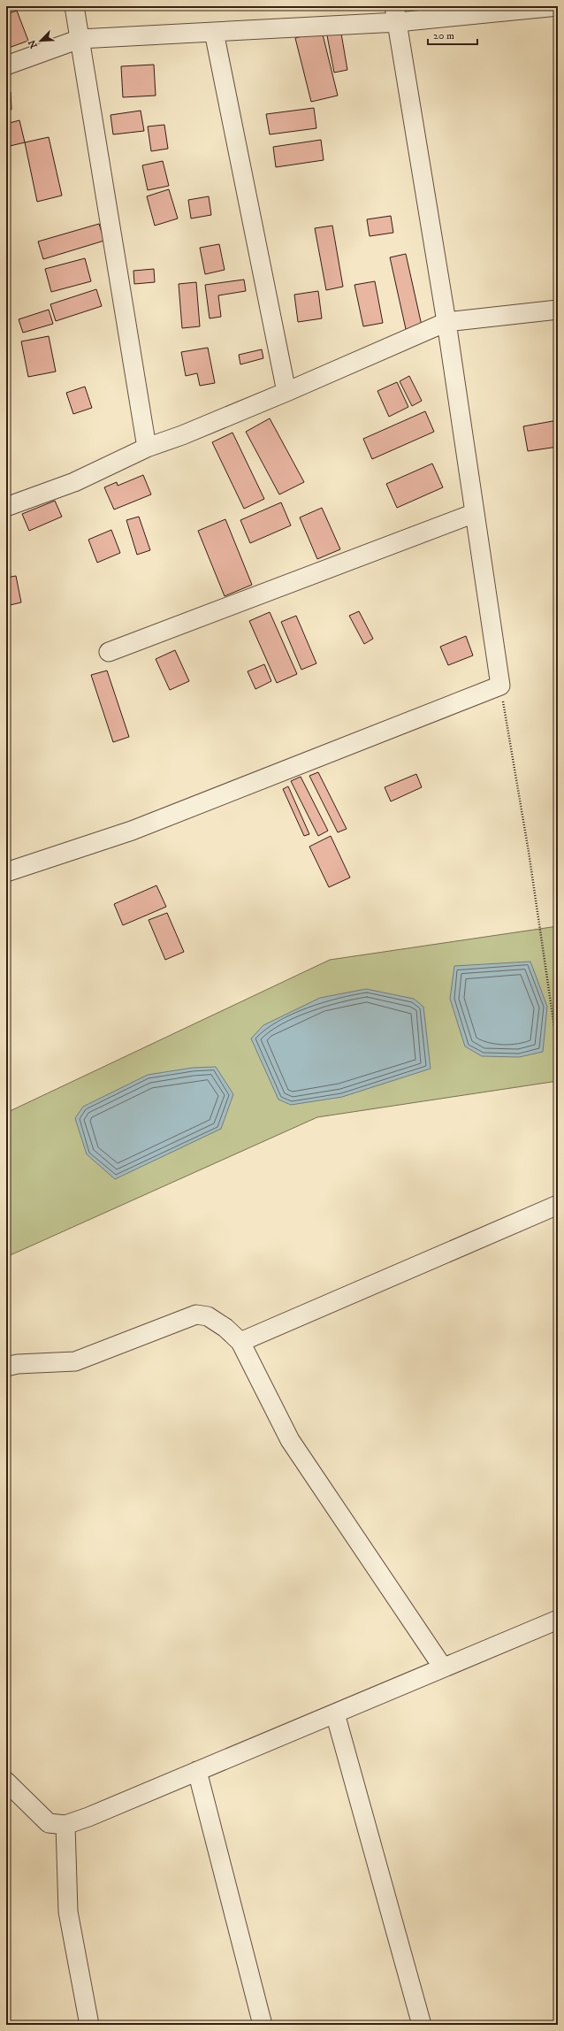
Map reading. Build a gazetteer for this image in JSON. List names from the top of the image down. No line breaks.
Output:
{"scale_bar":"20 m","north":"bottom left"}
